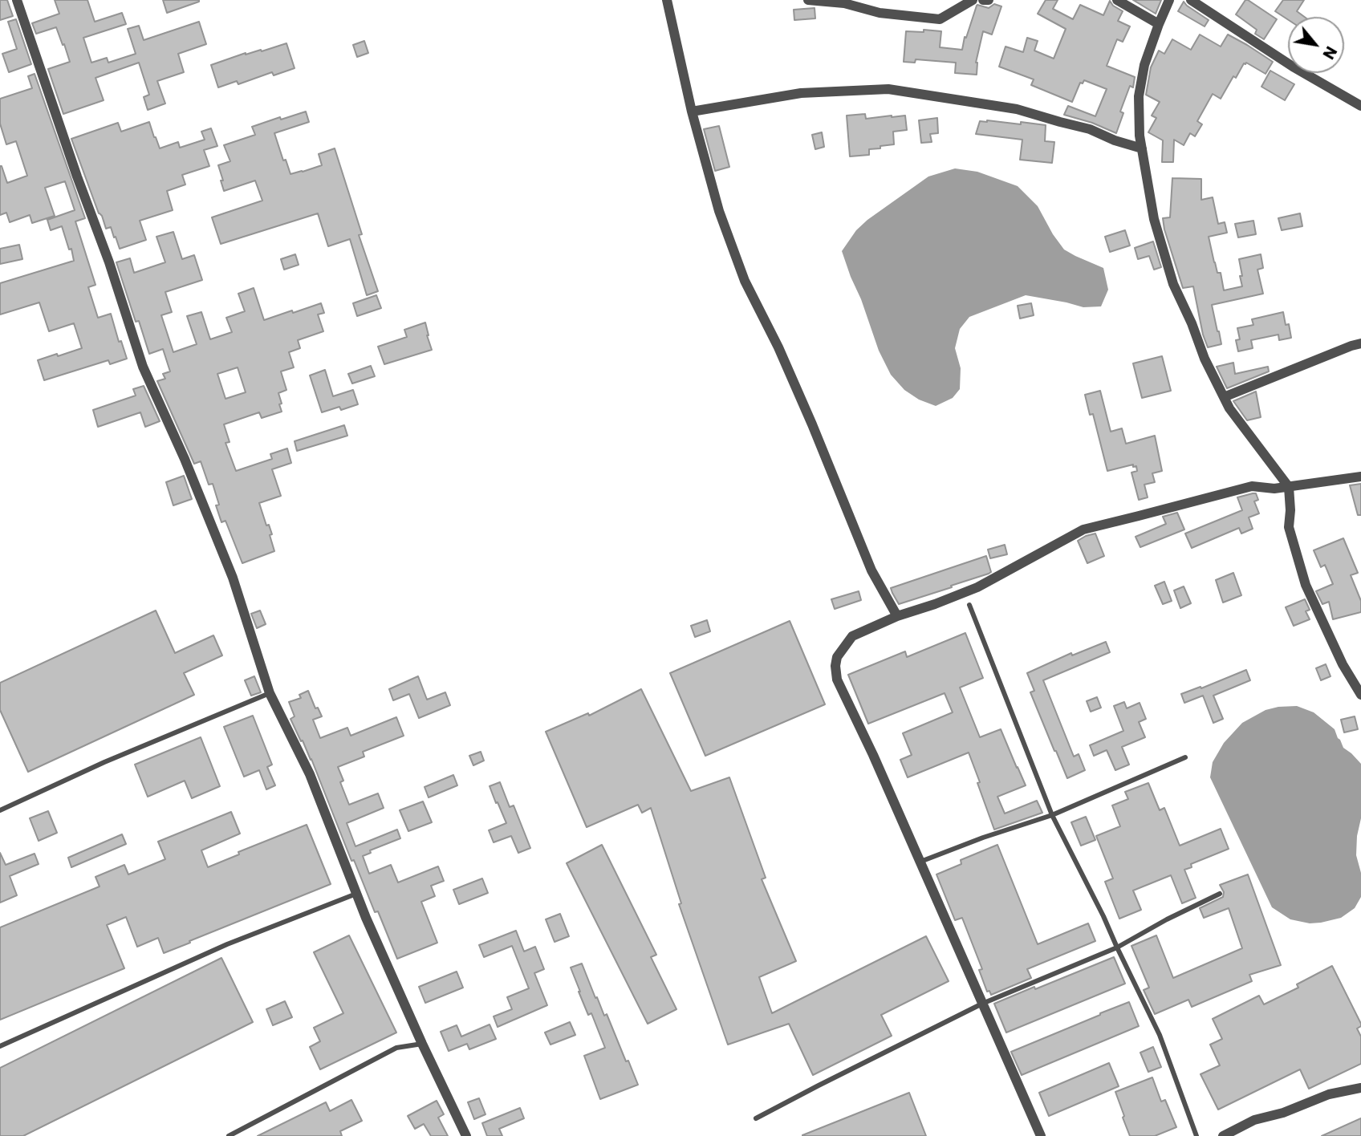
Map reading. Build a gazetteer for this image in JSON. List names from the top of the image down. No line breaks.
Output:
{"north":"bottom right"}
